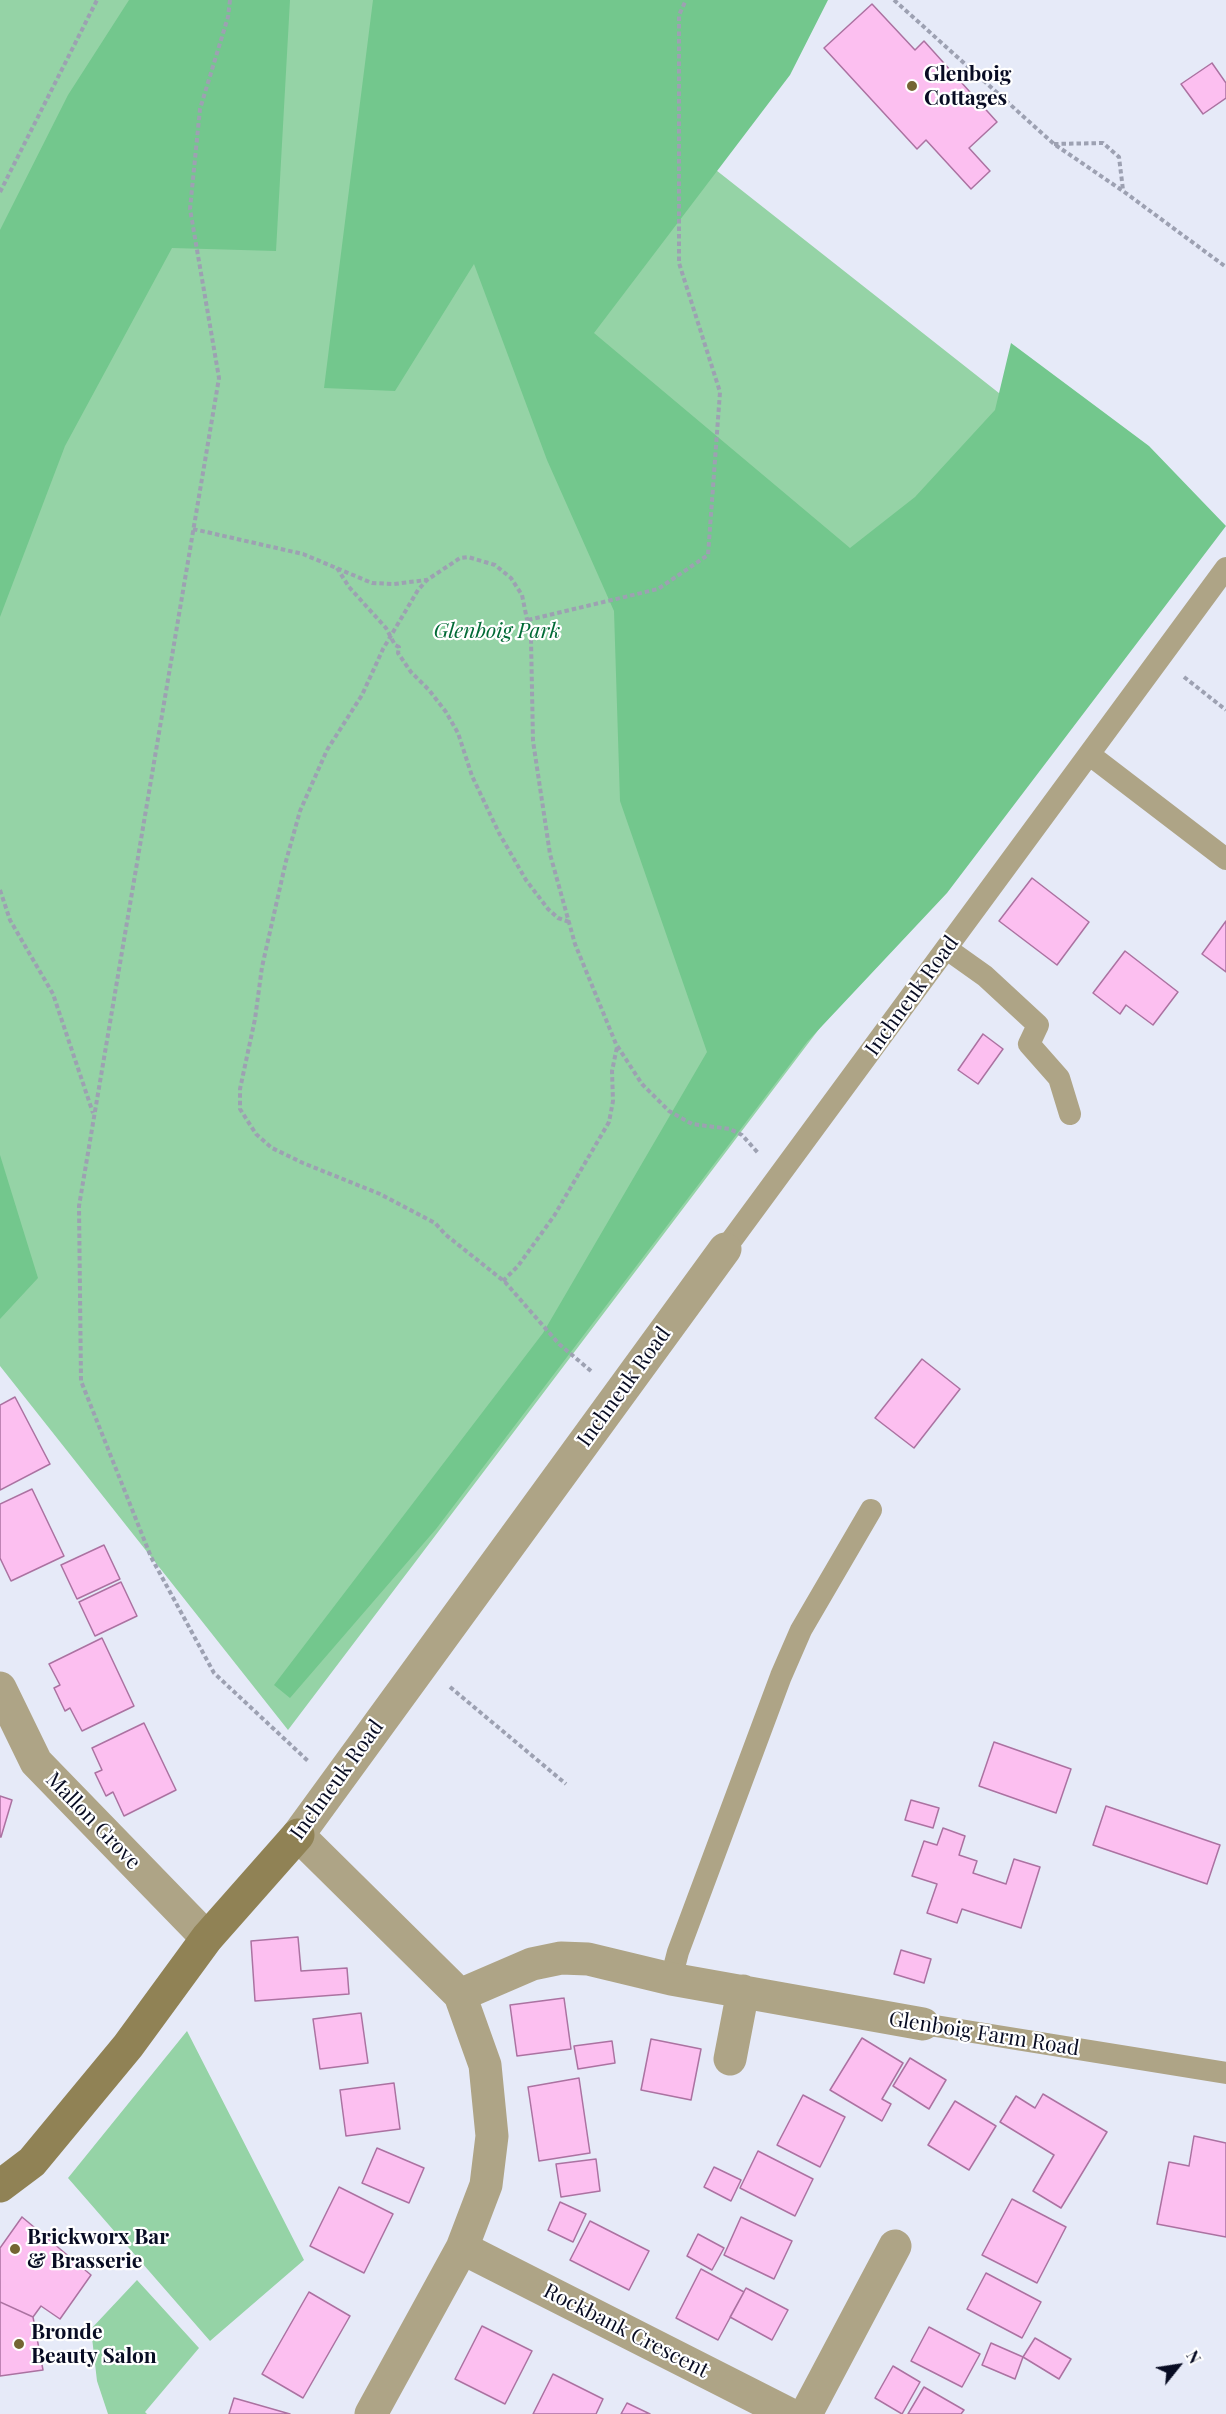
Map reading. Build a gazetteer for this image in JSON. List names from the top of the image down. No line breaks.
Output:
{"streets":{"street":["Inchneuk Road","Mallon Grove","Glenboig Farm Road","Rockbank Crescent"]},"crossings":[["Inchneuk Road","Mallon Grove"]],"parks":["Glenboig Park"],"places":["Glenboig Cottages","Brickworx Bar & Brasserie","Bronde Beauty Salon"],"north":"top right"}
